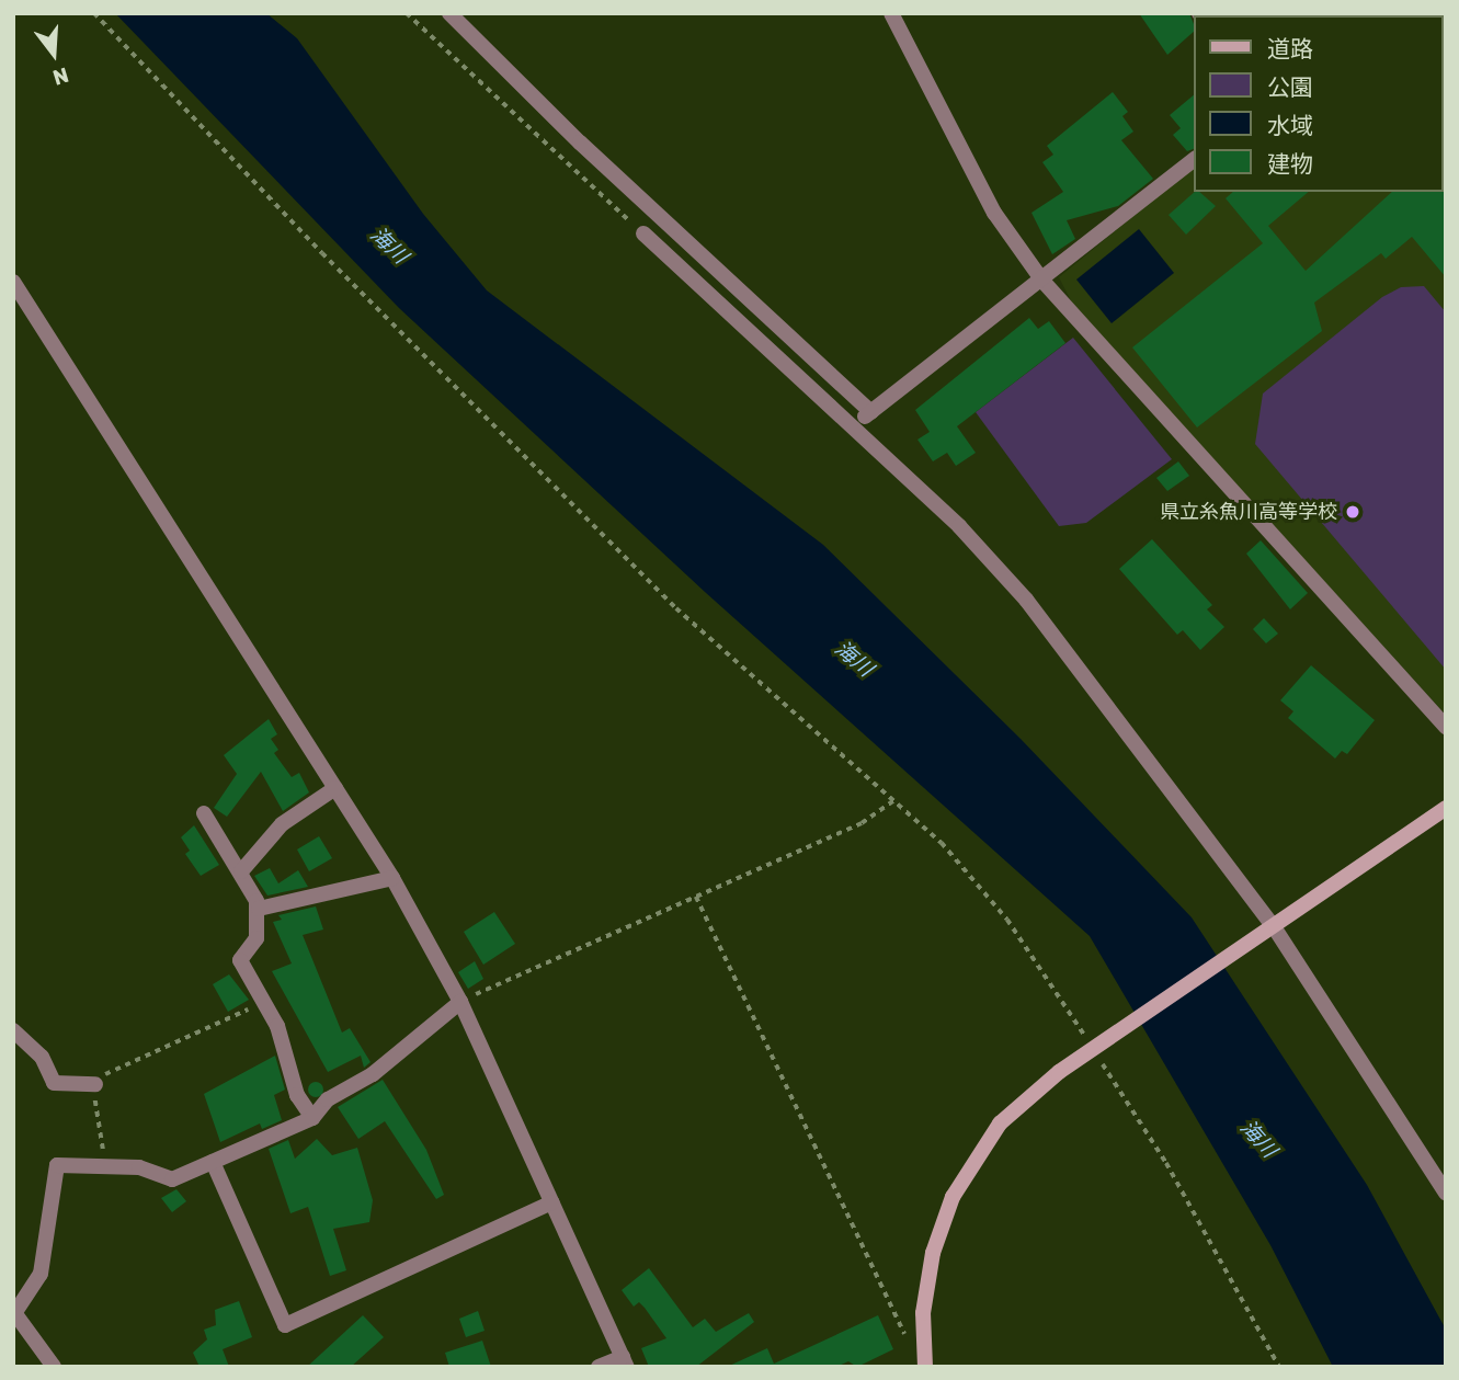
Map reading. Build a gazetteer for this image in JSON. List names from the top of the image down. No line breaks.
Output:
{"water":["海川"],"places":["県立糸魚川高等学校"],"legend":["道路","公園","水域","建物"],"north":"bottom"}
